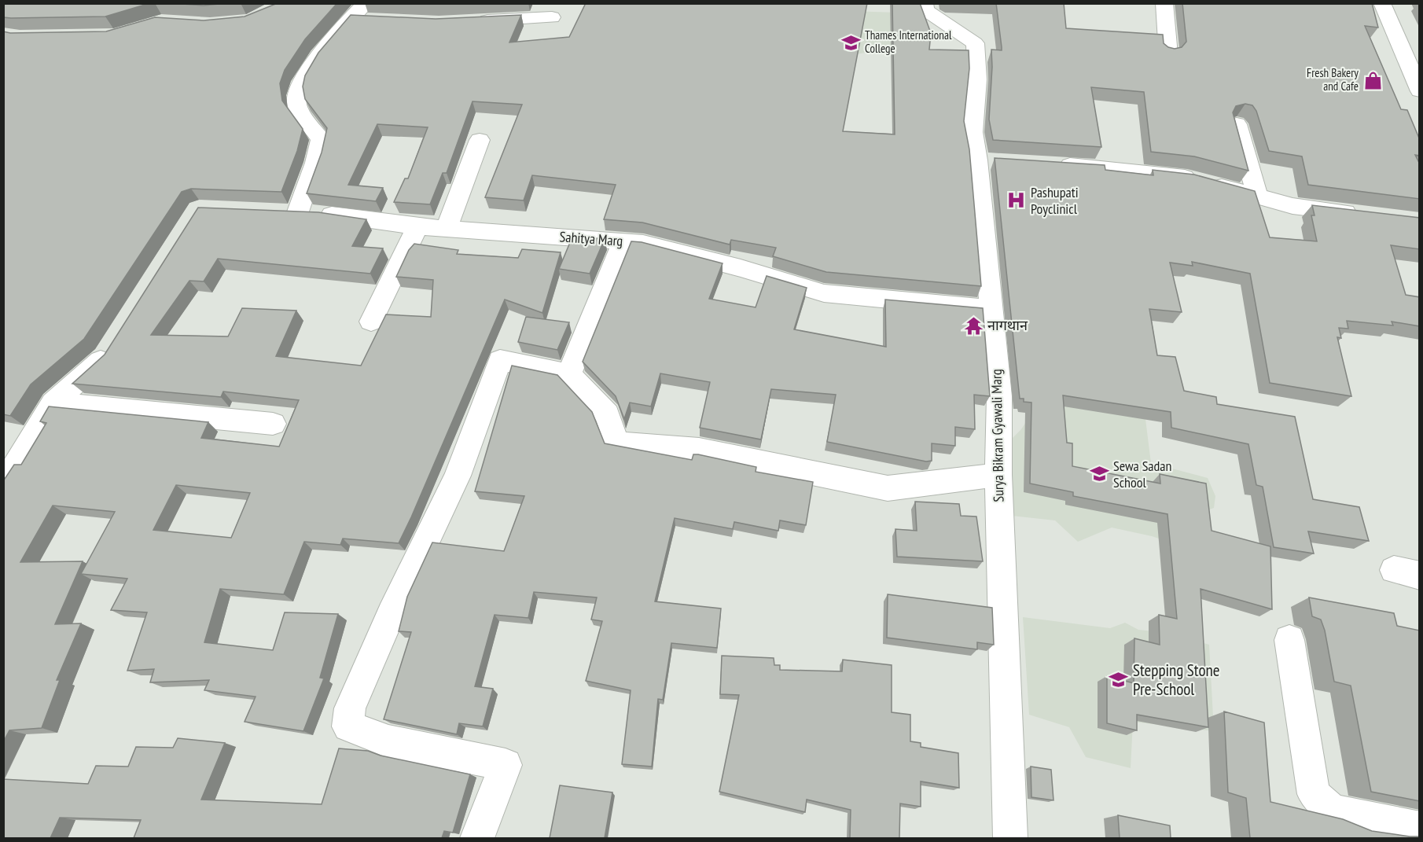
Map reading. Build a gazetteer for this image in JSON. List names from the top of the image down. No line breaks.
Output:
{"streets":{"street":["Sahitya Marg","Surya Bikram Gyawali Marg"]},"crossings":[["Sahitya Marg","Surya Bikram Gyawali Marg"]],"places":{"school or university":["Thames International College","Sewa Sadan School","Stepping Stone Pre-School"],"shop":["Fresh Bakery and Cafe"],"hospital":["Pashupati Poyclinicl"],"temple":["नागथान"]}}
